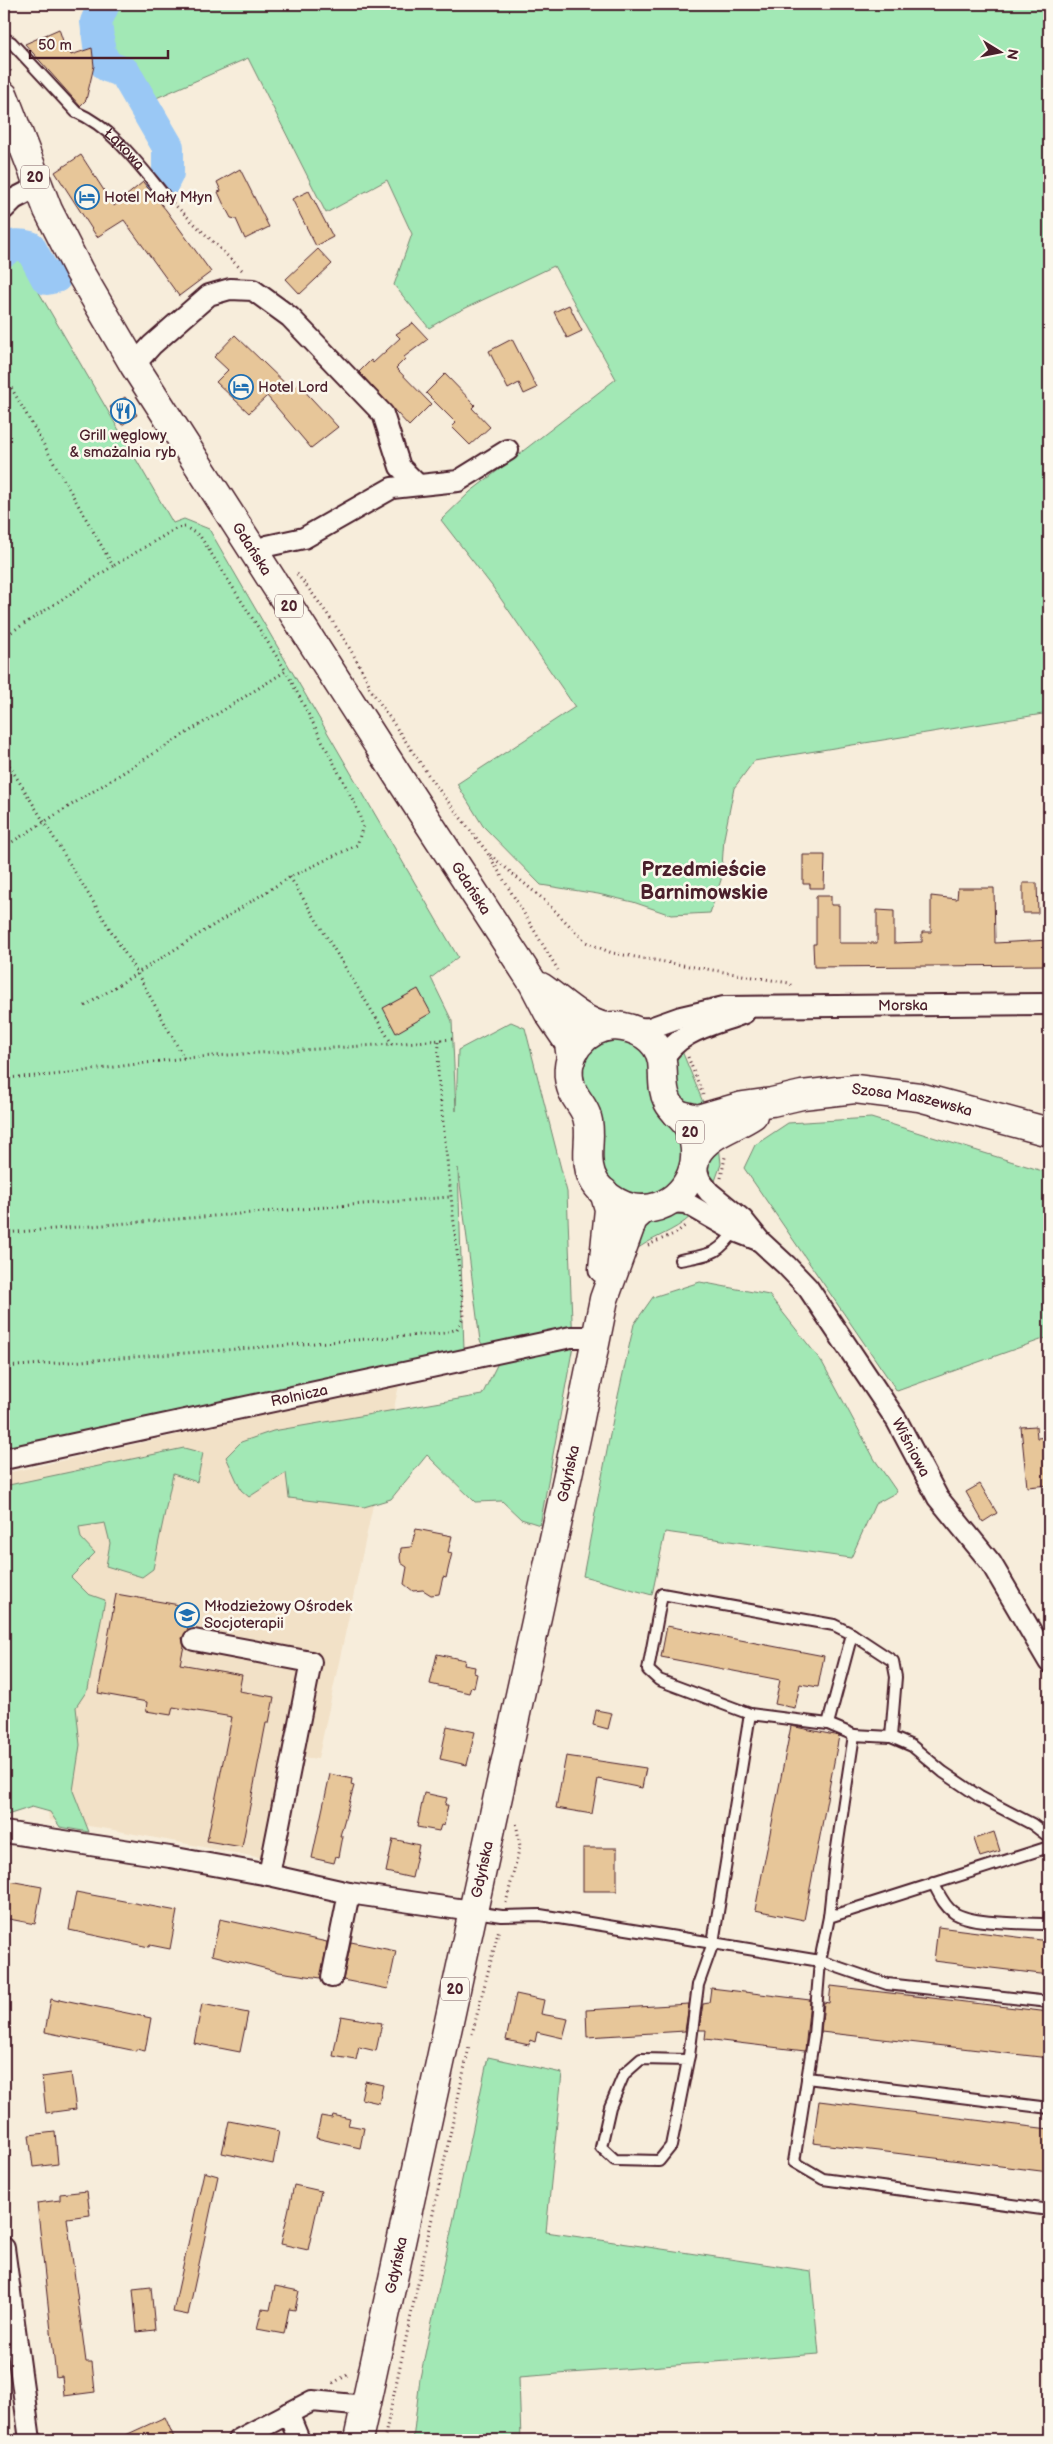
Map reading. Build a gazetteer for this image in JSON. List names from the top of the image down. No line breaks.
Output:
{"streets":{"main road":["20","Gdańska","Szosa Maszewska","Gdyńska"],"street":["Morska","Rolnicza","Wiśniowa"],"lane":["Łąkowa"]},"crossings":[["20","Gdańska"],["20","Morska"],["20","Szosa Maszewska"],["20","Wiśniowa"],["20","Gdyńska"],["Gdańska","Morska"],["Szosa Maszewska","Wiśniowa"],["Rolnicza","Gdyńska"],["Wiśniowa","Gdyńska"]],"districts":["Przedmieście Barnimowskie"],"places":{"hotel":["Hotel Mały Młyn","Hotel Lord"],"restaurant":["Grill węglowy & smażalnia ryb"],"school or university":["Młodzieżowy Ośrodek Socjoterapii"]},"scale_bar":"50 m","north":"right"}
